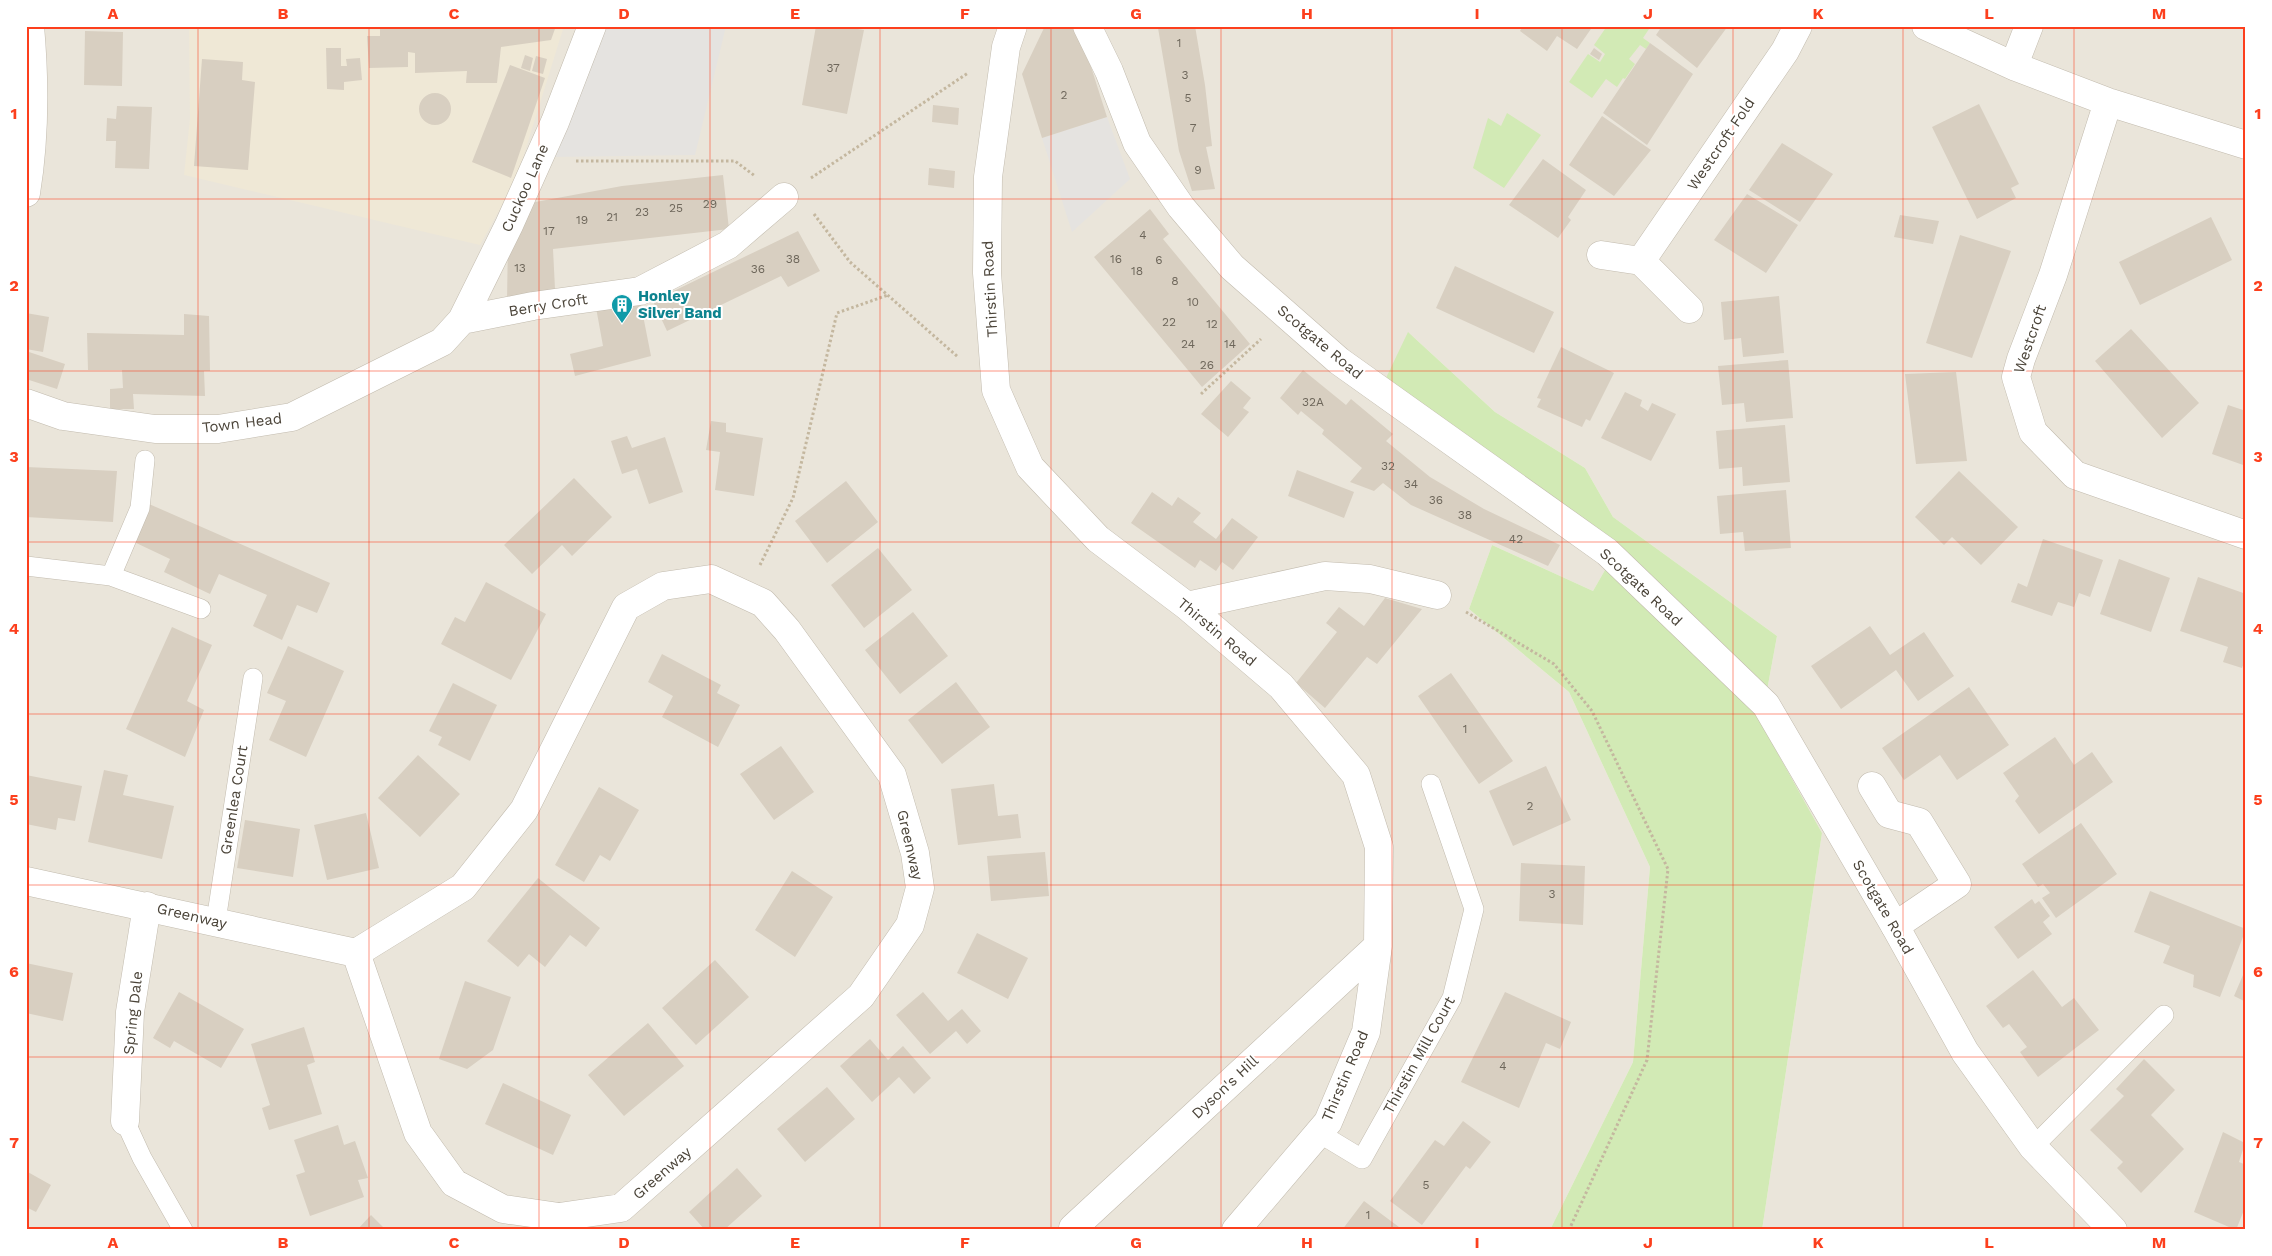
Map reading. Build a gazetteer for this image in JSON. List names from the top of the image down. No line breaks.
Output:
{"streets":{"street":["Westcroft Fold","Cuckoo Lane","Thirstin Road","Berry Croft","Westcroft","Scotgate Road","Town Head","Greenway","Spring Dale","Dyson's Hill"],"lane":["Greenlea Court","Thirstin Mill Court"]},"crossings":[["Cuckoo Lane","Berry Croft"],["Cuckoo Lane","Town Head"],["Thirstin Road","Thirstin Mill Court"],["Thirstin Road","Dyson's Hill"],["Greenlea Court","Greenway"],["Greenway","Spring Dale"]],"places":{"building":["Honley Silver Band"]},"house_numbers":["1","37","3","2","5","7","9","29","25","23","21","19","17","4","38","16","6","13","36","18","8","10","22","12","24","14","26","32A","32","34","36","38","42","1","2","3","4","5","1"],"grid":{"columns":["A","B","C","D","E","F","G","H","I","J","K","L","M"],"rows":["1","2","3","4","5","6","7"]}}
